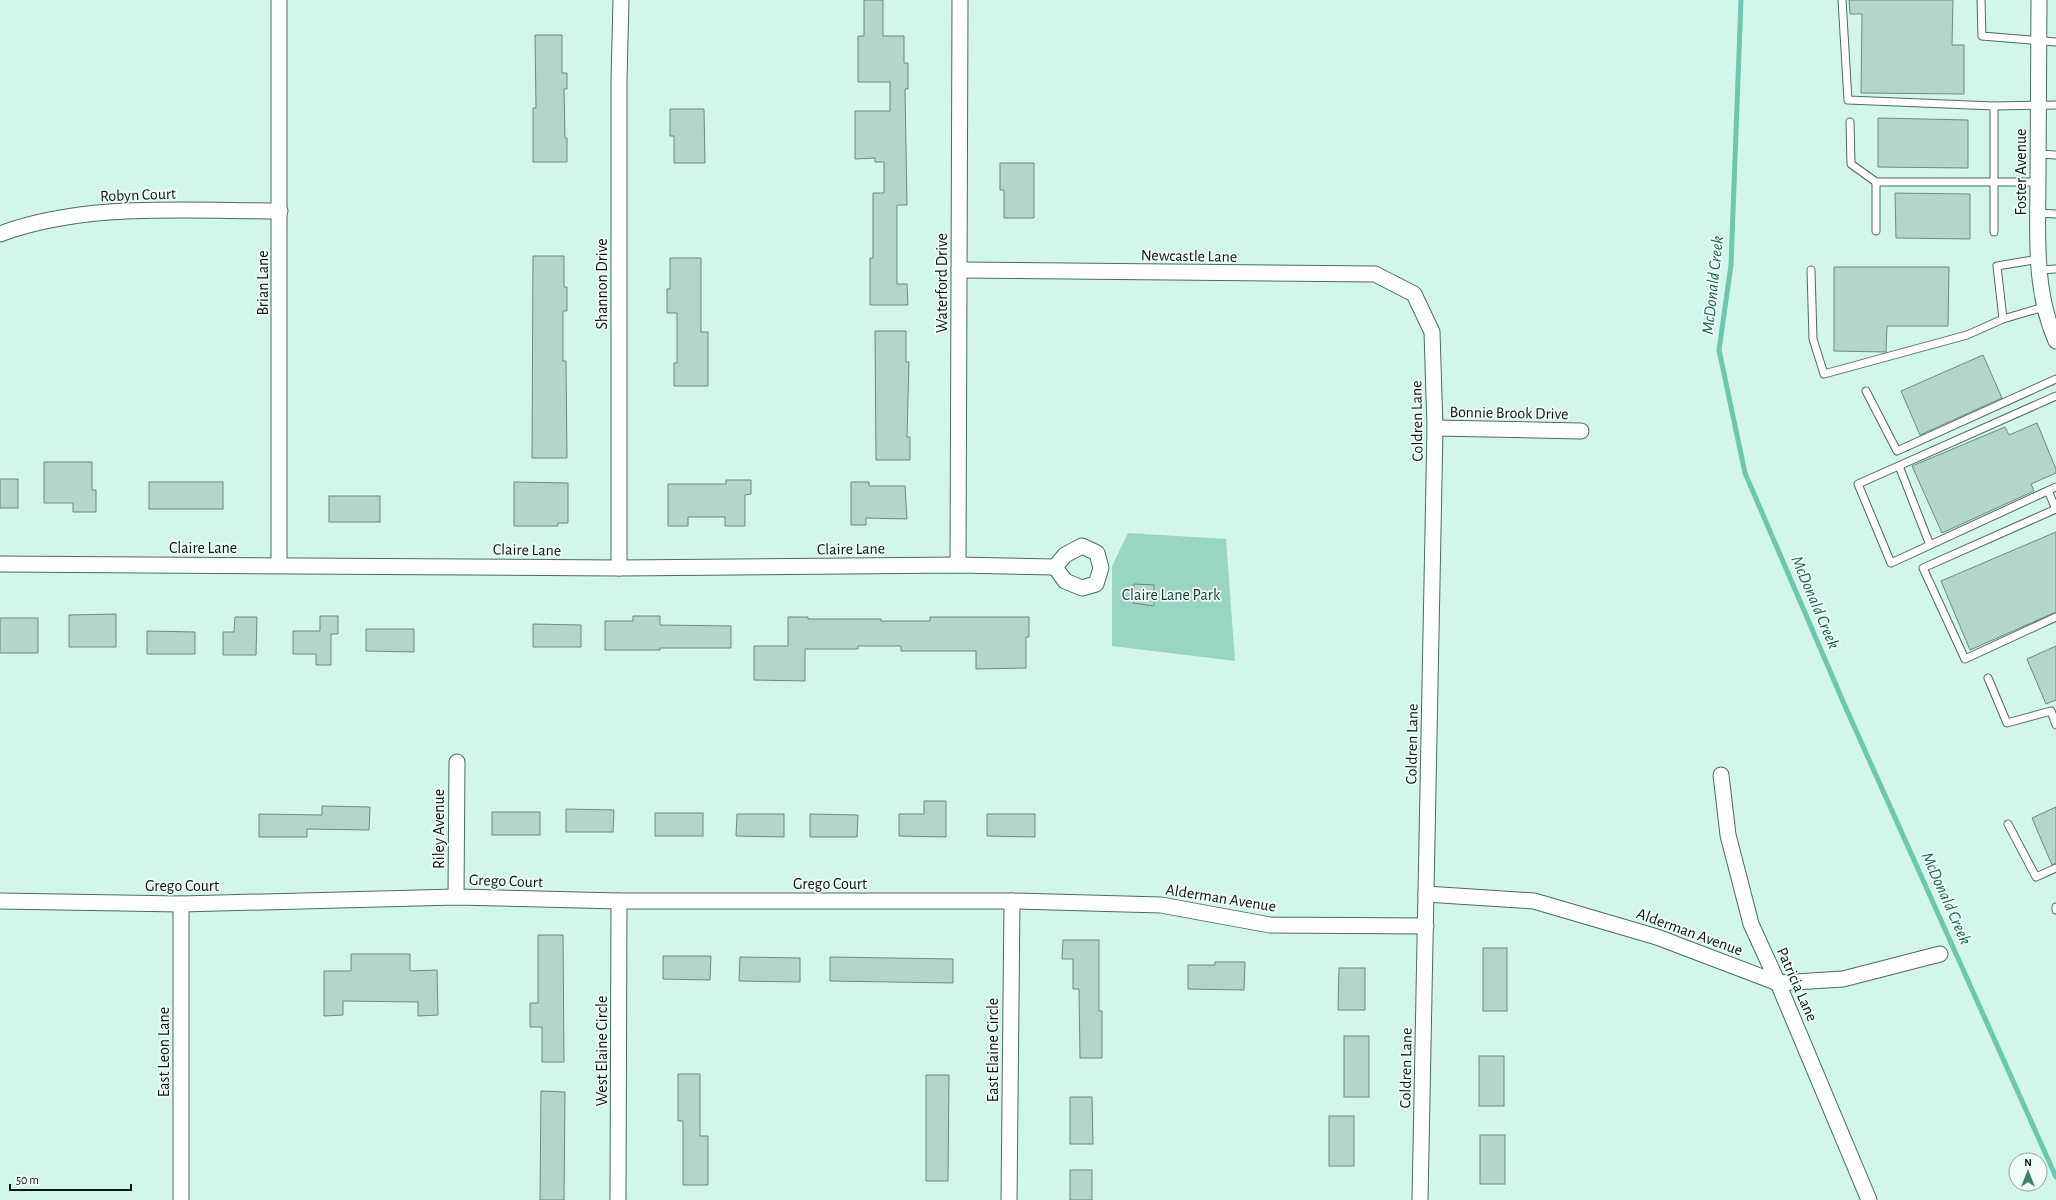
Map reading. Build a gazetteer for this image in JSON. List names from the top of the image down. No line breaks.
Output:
{"streets":{"street":["Foster Avenue","Robyn Court","Newcastle Lane","Brian Lane","Waterford Drive","Shannon Drive","Bonnie Brook Drive","Coldren Lane","Claire Lane","Riley Avenue","Grego Court","Alderman Avenue","Patricia Lane","East Elaine Circle","West Elaine Circle","East Leon Lane"]},"crossings":[["Robyn Court","Brian Lane"],["Newcastle Lane","Waterford Drive"],["Newcastle Lane","Coldren Lane"],["Brian Lane","Claire Lane"],["Waterford Drive","Claire Lane"],["Shannon Drive","Claire Lane"],["Bonnie Brook Drive","Coldren Lane"],["Coldren Lane","Alderman Avenue"],["Riley Avenue","Grego Court"],["Grego Court","Alderman Avenue"],["Grego Court","East Elaine Circle"],["Grego Court","West Elaine Circle"],["Grego Court","East Leon Lane"],["Alderman Avenue","Patricia Lane"],["Alderman Avenue","East Elaine Circle"]],"water":["McDonald Creek"],"parks":["Claire Lane Park"],"scale_bar":"50 m","north":"top"}
